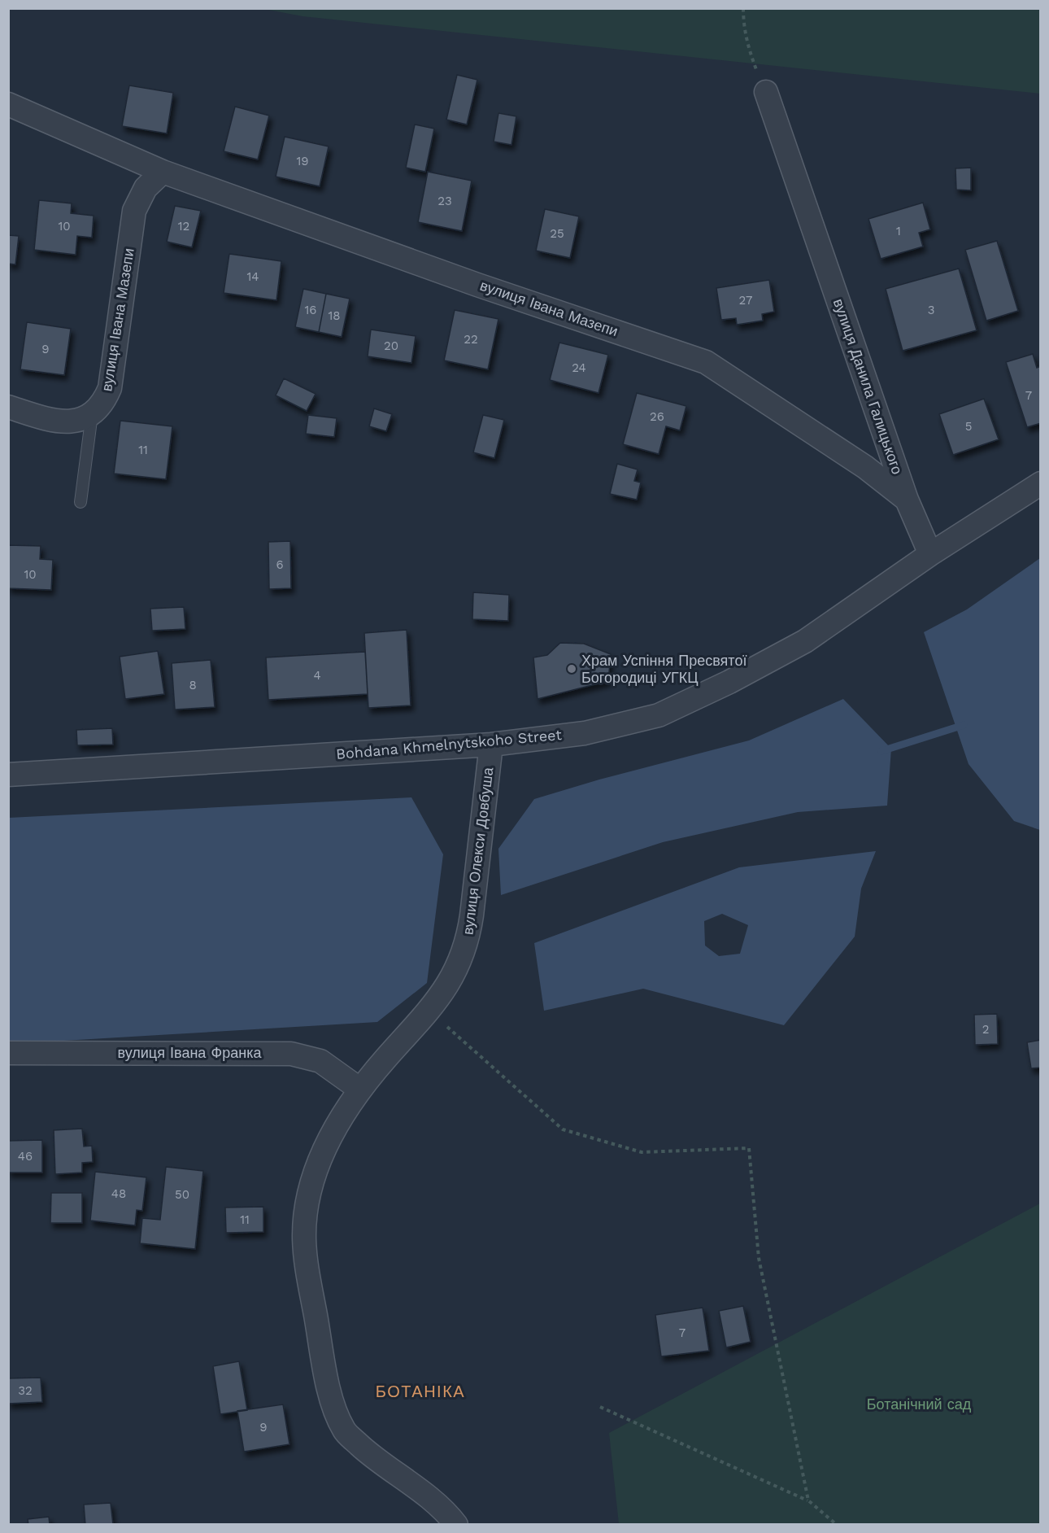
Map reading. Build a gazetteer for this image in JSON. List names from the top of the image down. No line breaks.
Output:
{"streets":{"street":["вулиця Івана Мазепи","вулиця Данила Галицького","Bohdana Khmelnytskoho Street","вулиця Олекси Довбуша","вулиця Івана Франка"]},"crossings":[["вулиця Івана Мазепи","вулиця Данила Галицького"],["вулиця Данила Галицького","Bohdana Khmelnytskoho Street"],["Bohdana Khmelnytskoho Street","вулиця Олекси Довбуша"],["вулиця Олекси Довбуша","вулиця Івана Франка"]],"districts":["БОТАНІКА"],"parks":["Ботанічний сад"],"places":["Храм Успіння Пресвятої Богородиці УГКЦ"],"house_numbers":["19","23","10","12","1","25","14","27","16","3","18","22","20","9","24","7","26","5","11","6","10","4","8","2","46","48","50","11","7","32","9"]}
